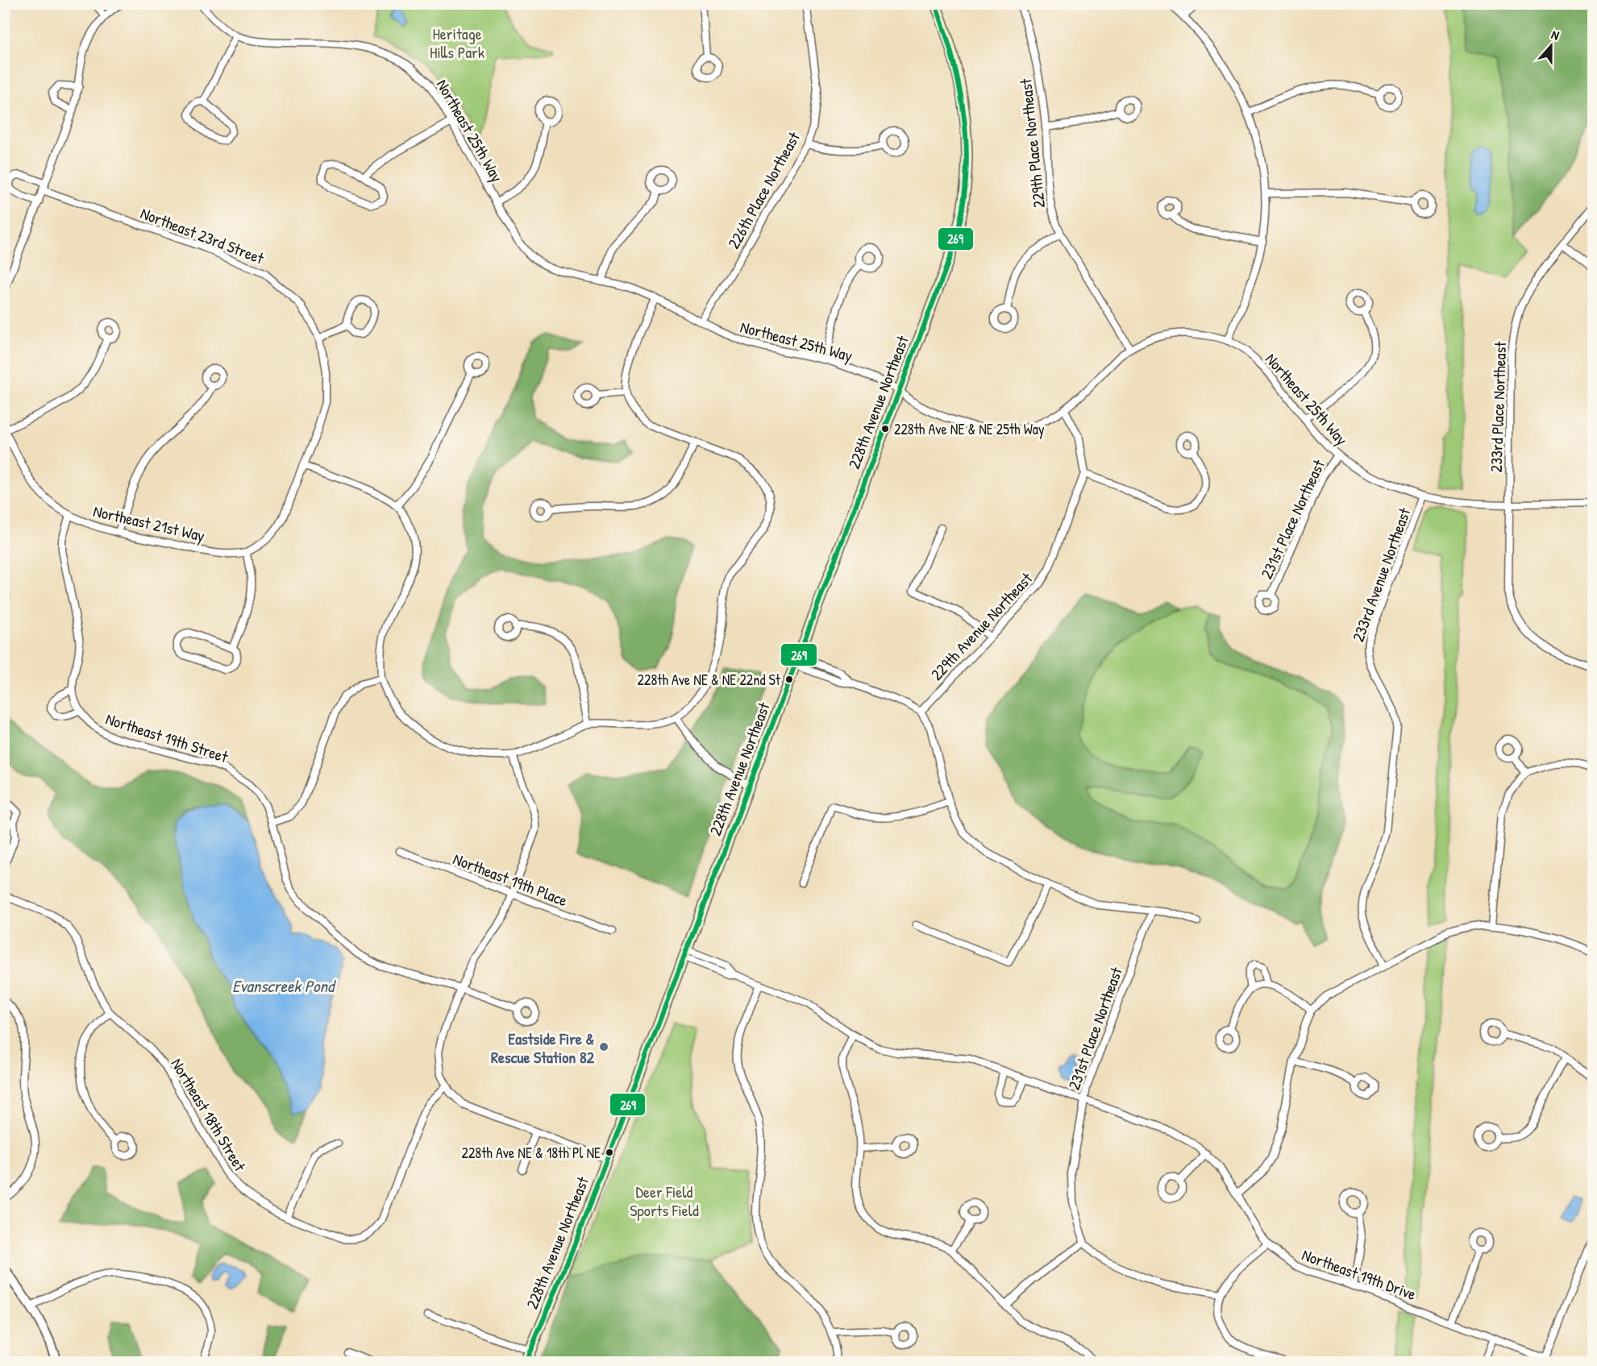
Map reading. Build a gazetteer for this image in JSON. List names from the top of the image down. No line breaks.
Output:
{"streets":{"main road":["228th Avenue Northeast"],"street":["Northeast 25th Way","229th Place Northeast","226th Place Northeast","Northeast 23rd Street","233rd Place Northeast","231st Place Northeast","Northeast 21st Way","233rd Avenue Northeast","229th Avenue Northeast","Northeast 19th Street","Northeast 19th Place","Northeast 18th Street","Northeast 19th Drive"]},"crossings":[["Northeast 25th Way","229th Place Northeast"],["Northeast 25th Way","226th Place Northeast"],["Northeast 25th Way","228th Avenue Northeast"],["Northeast 25th Way","233rd Place Northeast"],["Northeast 25th Way","231st Place Northeast"],["Northeast 25th Way","233rd Avenue Northeast"],["Northeast 25th Way","229th Avenue Northeast"],["Northeast 23rd Street","Northeast 21st Way"],["228th Avenue Northeast","Northeast 19th Drive"],["231st Place Northeast","Northeast 19th Drive"]],"water":["Evanscreek Pond"],"parks":["Heritage Hills Park","Deer Field Sports Field"],"places":["228th Ave NE & NE 25th Way","228th Ave NE & NE 22nd St","Eastside Fire & Rescue Station 82","228th Ave NE & 18th Pl NE"],"lines":["transit line 269"],"north":"top"}
